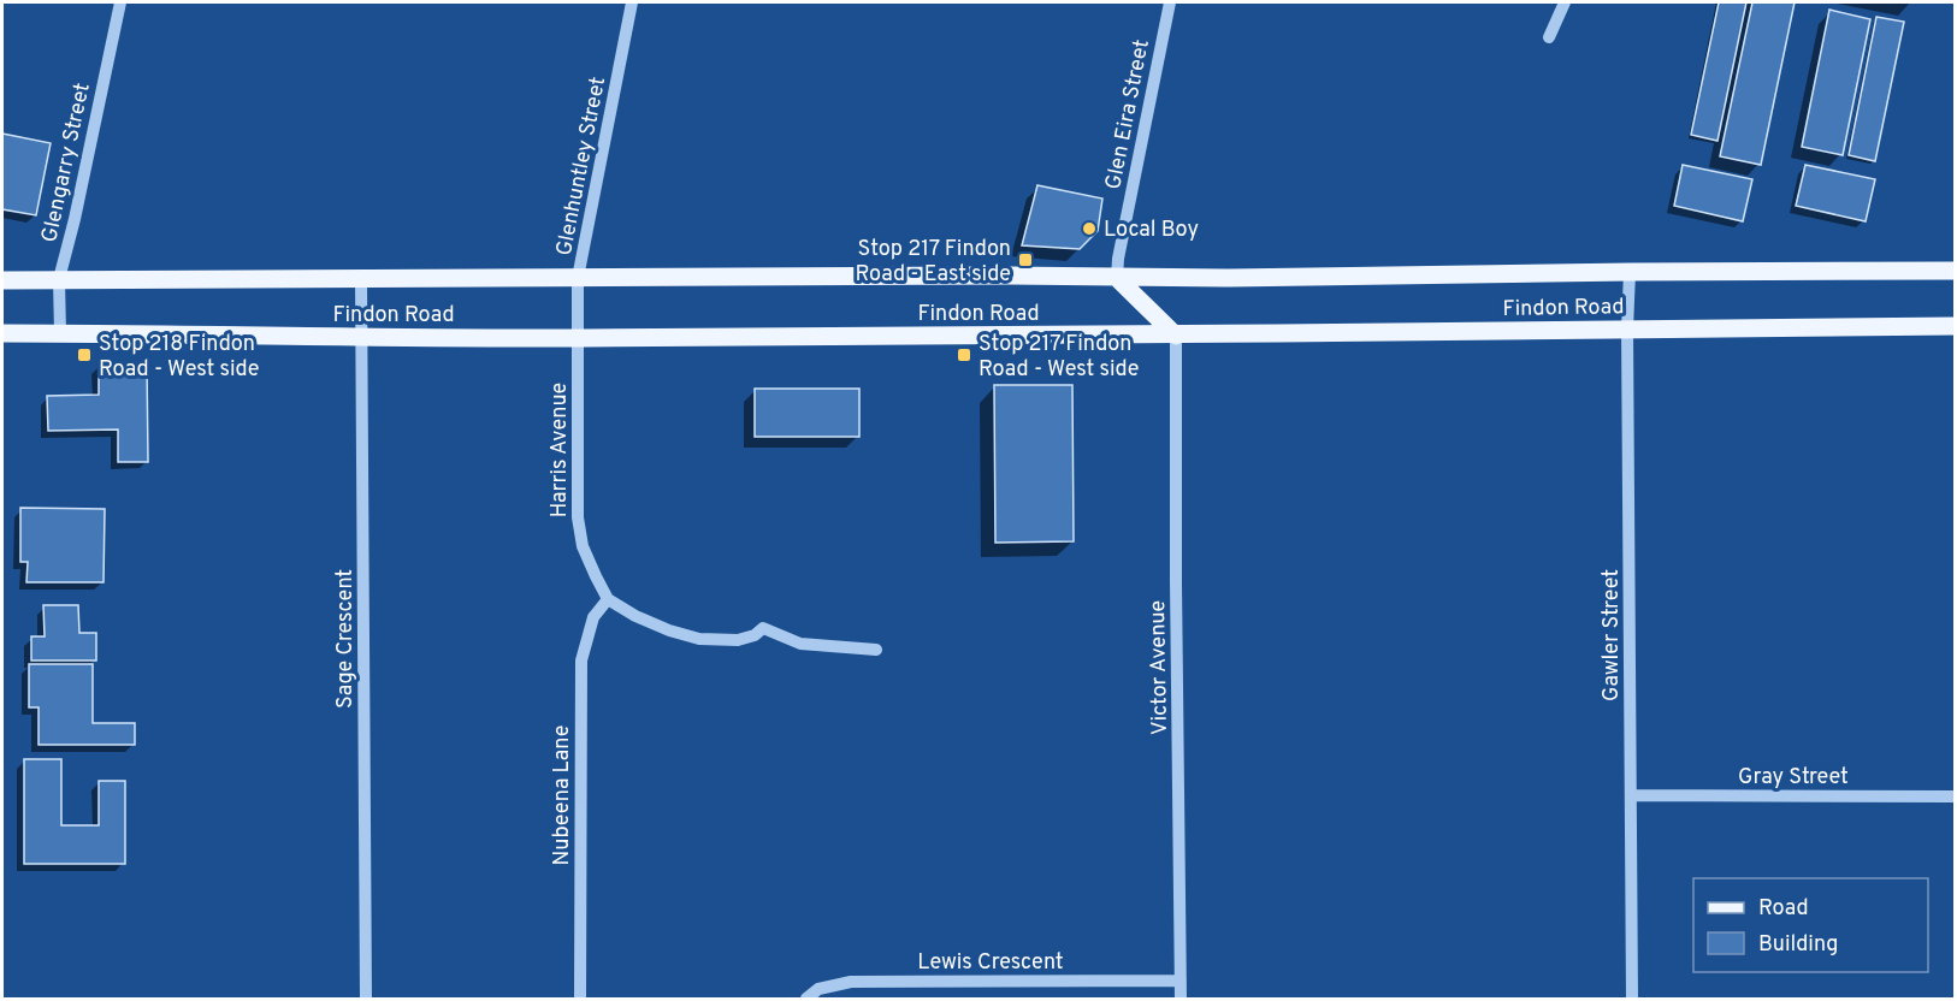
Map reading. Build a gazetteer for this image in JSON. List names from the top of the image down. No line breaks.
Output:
{"streets":{"main road":["Findon Road"],"street":["Glen Eira Street","Glengarry Street","Glenhuntley Street","Harris Avenue","Gawler Street","Sage Crescent","Victor Avenue","Gray Street","Nubeena Lane","Lewis Crescent"]},"crossings":[["Glen Eira Street","Findon Road"],["Glengarry Street","Findon Road"],["Glenhuntley Street","Findon Road"],["Glenhuntley Street","Harris Avenue"],["Findon Road","Harris Avenue"],["Findon Road","Gawler Street"],["Findon Road","Sage Crescent"],["Findon Road","Victor Avenue"],["Harris Avenue","Nubeena Lane"],["Gawler Street","Gray Street"],["Victor Avenue","Lewis Crescent"]],"places":{"other":["Local Boy"],"transit":["Stop 217 Findon Road - East side","Stop 218 Findon Road - West side","Stop 217 Findon Road - West side"]},"legend":["Road","Building"]}
